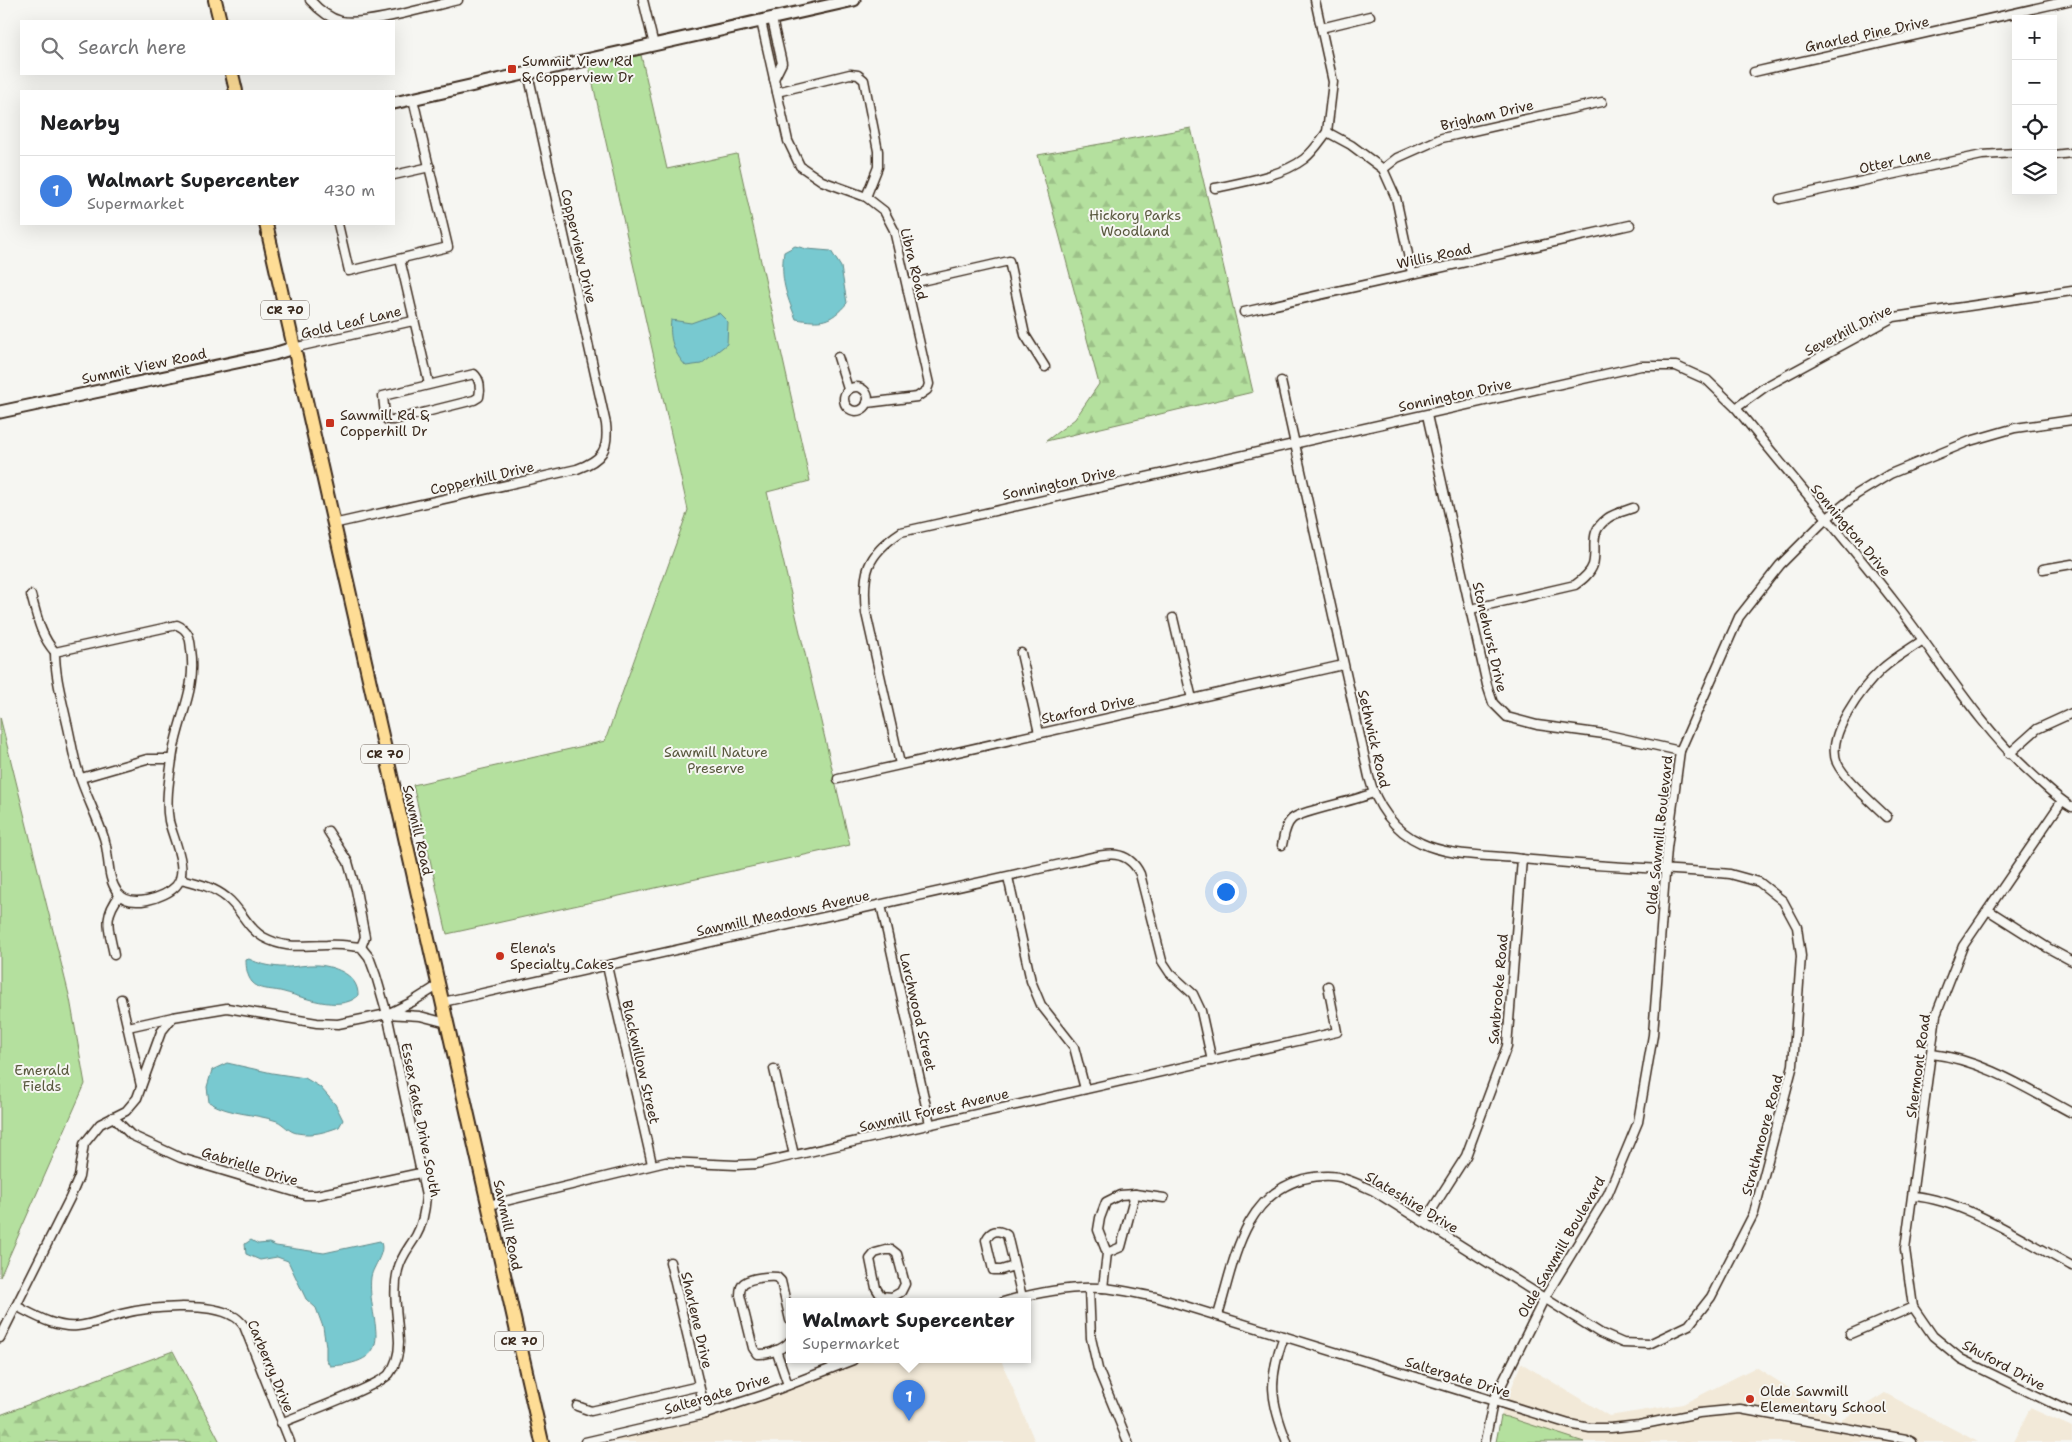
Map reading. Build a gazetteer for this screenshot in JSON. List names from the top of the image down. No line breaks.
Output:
{"streets":{"main road":["CR 70","Sawmill Road"],"street":["Gnarled Pine Drive","Brigham Drive","Otter Lane","Copperview Drive","Willis Road","Libra Road","Gold Leaf Lane","Severhill Drive","Summit View Road","Sonnington Drive","Copperhill Drive","Stonehurst Drive","Starford Drive","Sethwick Road","Olde Sawmill Boulevard","Sawmill Meadows Avenue","Sanbrooke Road","Larchwood Street","Blackwillow Street","Shermont Road","Sawmill Forest Avenue","Essex Gate Drive South","Strathmoore Road","Gabrielle Drive","Slateshire Drive","Sharlene Drive","Shuford Drive","Carberry Drive","Saltergate Drive"]},"crossings":[["Copperview Drive","Copperhill Drive"],["Gold Leaf Lane","Summit View Road"],["Gold Leaf Lane","Sawmill Road"],["Severhill Drive","Sonnington Drive"],["Summit View Road","Sawmill Road"],["Sonnington Drive","Stonehurst Drive"],["Sonnington Drive","Starford Drive"],["Sonnington Drive","Sethwick Road"],["Sonnington Drive","Olde Sawmill Boulevard"],["Sonnington Drive","Shermont Road"],["Copperhill Drive","Sawmill Road"],["Stonehurst Drive","Olde Sawmill Boulevard"],["Starford Drive","Sethwick Road"],["Sethwick Road","Olde Sawmill Boulevard"],["Sethwick Road","Sanbrooke Road"],["Sethwick Road","Strathmoore Road"],["Sawmill Road","Sawmill Meadows Avenue"],["Sawmill Road","Sawmill Forest Avenue"],["Olde Sawmill Boulevard","Strathmoore Road"],["Olde Sawmill Boulevard","Slateshire Drive"],["Olde Sawmill Boulevard","Saltergate Drive"],["Sawmill Meadows Avenue","Larchwood Street"],["Sawmill Meadows Avenue","Blackwillow Street"],["Sawmill Meadows Avenue","Sawmill Forest Avenue"],["Sanbrooke Road","Slateshire Drive"],["Larchwood Street","Sawmill Forest Avenue"],["Blackwillow Street","Sawmill Forest Avenue"],["Shermont Road","Shuford Drive"],["Essex Gate Drive South","Gabrielle Drive"],["Essex Gate Drive South","Carberry Drive"],["Strathmoore Road","Slateshire Drive"],["Slateshire Drive","Saltergate Drive"],["Sharlene Drive","Saltergate Drive"]],"parks":["Hickory Parks Woodland","Sawmill Nature Preserve","Emerald Fields"],"places":{"transit":["Summit View Rd & Copperview Dr","Sawmill Rd & Copperhill Dr"],"other":["Elena's Specialty Cakes","Olde Sawmill Elementary School"]},"page":{"map_buttons":["+","−"],"search":"Search here","heading":"Nearby","list":[{"mark":"1","name":"Walmart Supercenter","note":"Supermarket","value":"430 m"}],"popup":["Walmart Supercenter","Supermarket"],"pins":"1"}}
